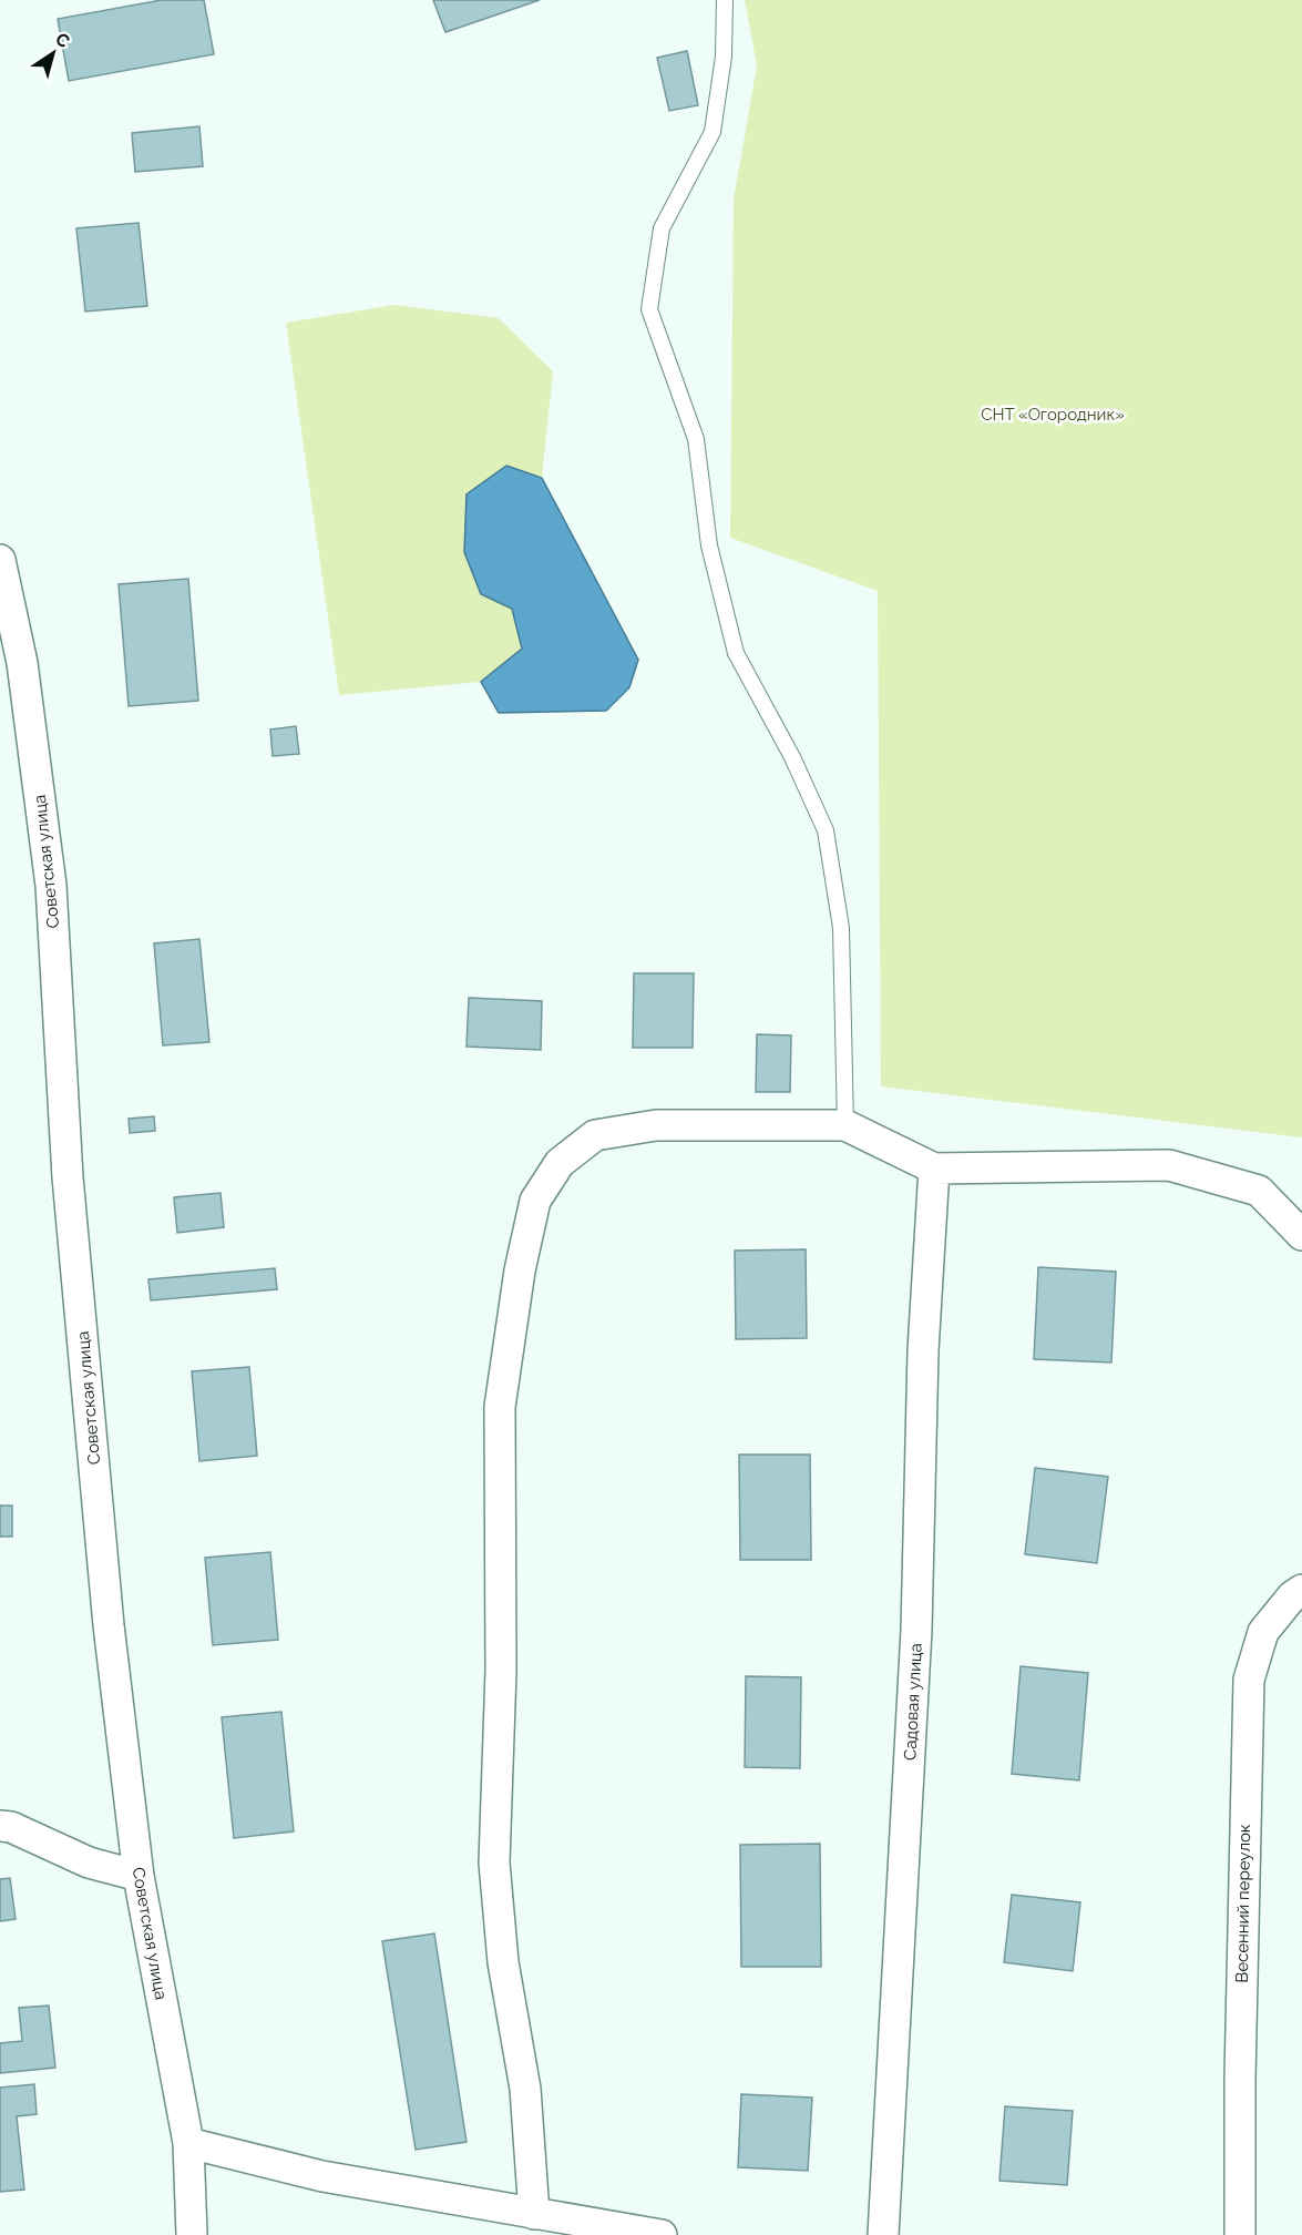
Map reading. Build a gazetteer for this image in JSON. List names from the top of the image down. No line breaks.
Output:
{"streets":{"street":["Советская улица","Садовая улица","Весенний переулок"]},"parks":["СНТ «Огородник»"],"north":"top right"}
